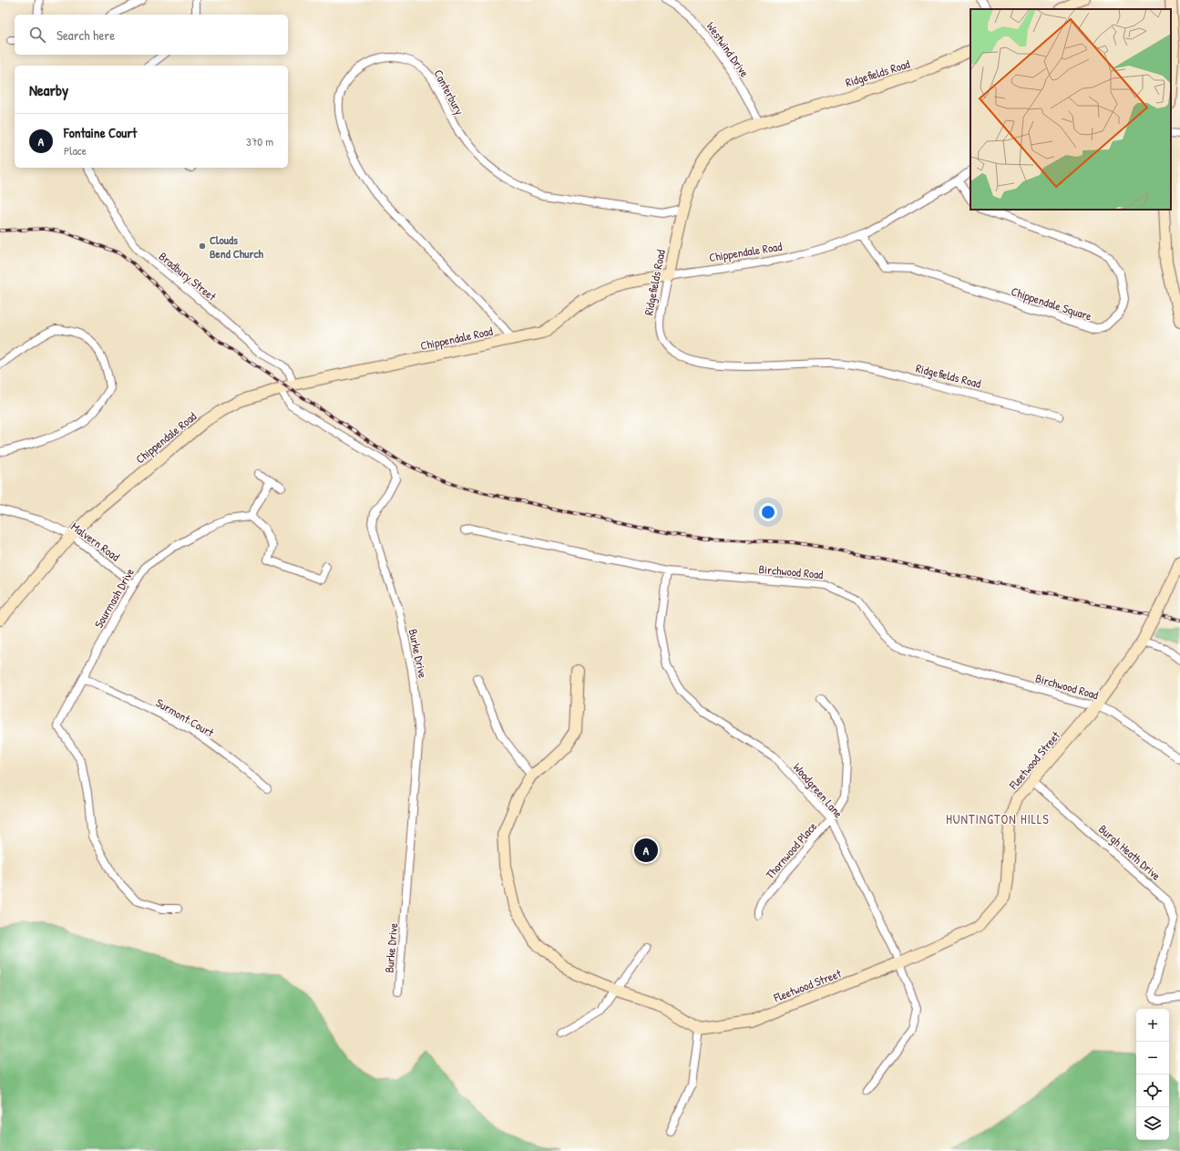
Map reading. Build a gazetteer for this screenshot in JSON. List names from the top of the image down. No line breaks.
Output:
{"streets":{"street":["Westwind Drive","Ridgefields Road","Canterbury","Chippendale Road","Bradbury Street","Chippendale Square","Malvern Road","Birchwood Road","Sourmash Drive","Burke Drive","Surmont Court","Fleetwood Street","Woodgreen Lane","Thornwood Place","Burgh Heath Drive"]},"crossings":[["Westwind Drive","Ridgefields Road"],["Ridgefields Road","Canterbury"],["Ridgefields Road","Chippendale Road"],["Canterbury","Chippendale Road"],["Chippendale Road","Bradbury Street"],["Chippendale Road","Chippendale Square"],["Chippendale Road","Malvern Road"],["Chippendale Road","Burke Drive"],["Malvern Road","Sourmash Drive"],["Birchwood Road","Fleetwood Street"],["Birchwood Road","Woodgreen Lane"],["Sourmash Drive","Surmont Court"],["Fleetwood Street","Woodgreen Lane"],["Fleetwood Street","Burgh Heath Drive"],["Woodgreen Lane","Thornwood Place"]],"districts":["HUNTINGTON HILLS"],"places":["Clouds Bend Church"],"page":{"search":"Search here","heading":"Nearby","list":[{"mark":"A","name":"Fontaine Court","note":"Place","value":"370 m"}],"pins":"A","map_buttons":["+","−"]}}
